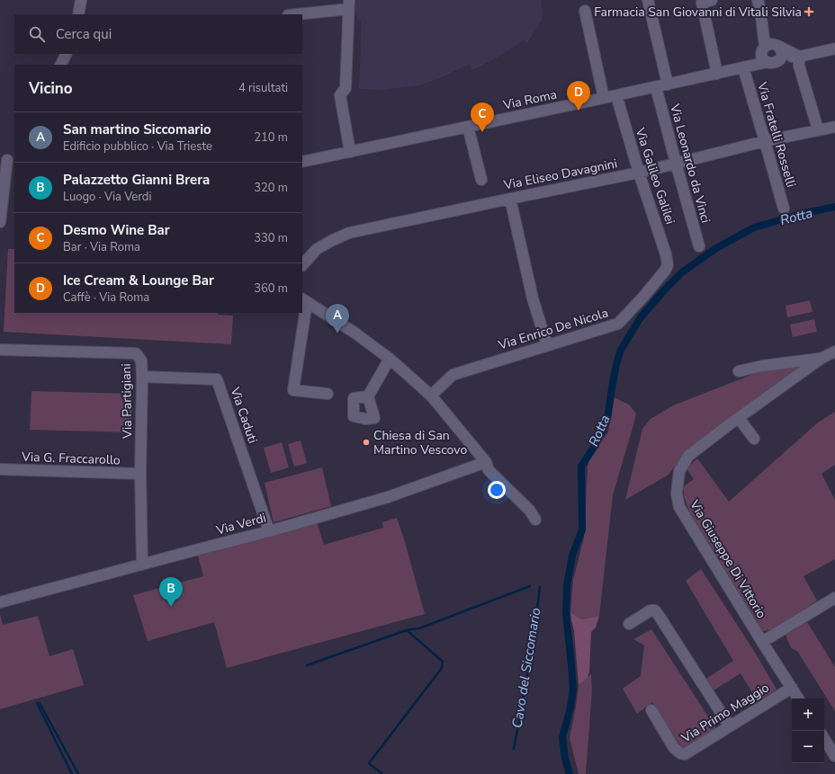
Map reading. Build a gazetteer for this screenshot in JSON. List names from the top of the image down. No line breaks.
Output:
{"streets":{"street":["Via Roma","Via Fratelli Rosselli","Via Leonardo da Vinci","Via Eliseo Davagnini","Via Galileo Galilei","Via Enrico De Nicola","Via Partigiani","Via Caduti","Via G. Fraccarollo","Via Verdi","Via Giuseppe Di Vittorio","Via Primo Maggio"]},"crossings":[["Via Roma","Via Fratelli Rosselli"],["Via Roma","Via Leonardo da Vinci"],["Via Roma","Via Galileo Galilei"],["Via Fratelli Rosselli","Via Eliseo Davagnini"],["Via Leonardo da Vinci","Via Eliseo Davagnini"],["Via Eliseo Davagnini","Via Galileo Galilei"],["Via Galileo Galilei","Via Enrico De Nicola"],["Via Partigiani","Via Caduti"],["Via Partigiani","Via G. Fraccarollo"],["Via Partigiani","Via Verdi"],["Via Caduti","Via Verdi"],["Via Giuseppe Di Vittorio","Via Primo Maggio"]],"water":["Rotta","Cavo del Siccomario"],"places":{"health":["Farmacia San Giovanni di Vitali Silvia"],"other":["Chiesa di San Martino Vescovo"]},"page":{"search":"Cerca qui","heading":["Vicino","4 risultati"],"pins":["D","C","A","B"],"list":[{"mark":"A","name":"San martino Siccomario","note":"Edificio pubblico · Via Trieste","value":"210 m"},{"mark":"B","name":"Palazzetto Gianni Brera","note":"Luogo · Via Verdi","value":"320 m"},{"mark":"C","name":"Desmo Wine Bar","note":"Bar · Via Roma","value":"330 m"},{"mark":"D","name":"Ice Cream & Lounge Bar","note":"Caffè · Via Roma","value":"360 m"}],"map_buttons":["+","−"]}}
